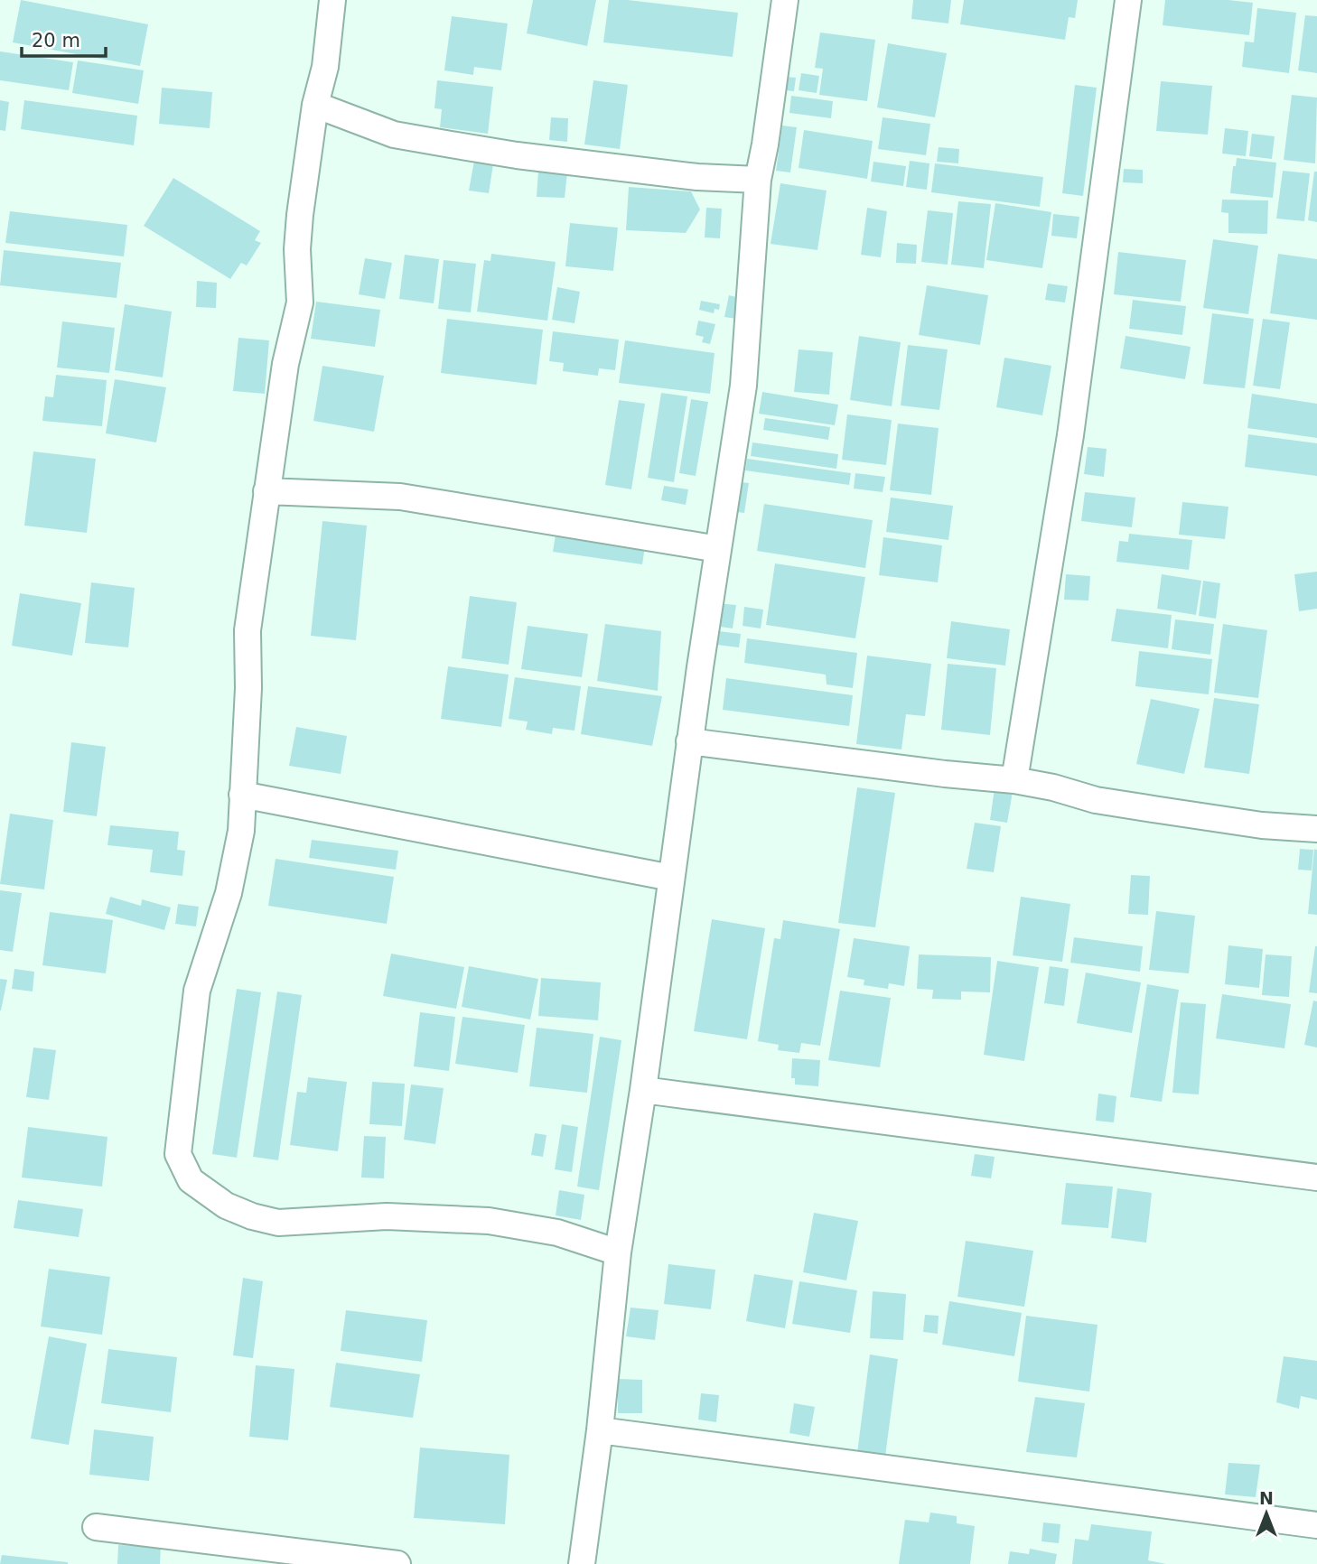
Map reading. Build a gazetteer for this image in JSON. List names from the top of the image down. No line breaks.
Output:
{"scale_bar":"20 m","north":"top"}
